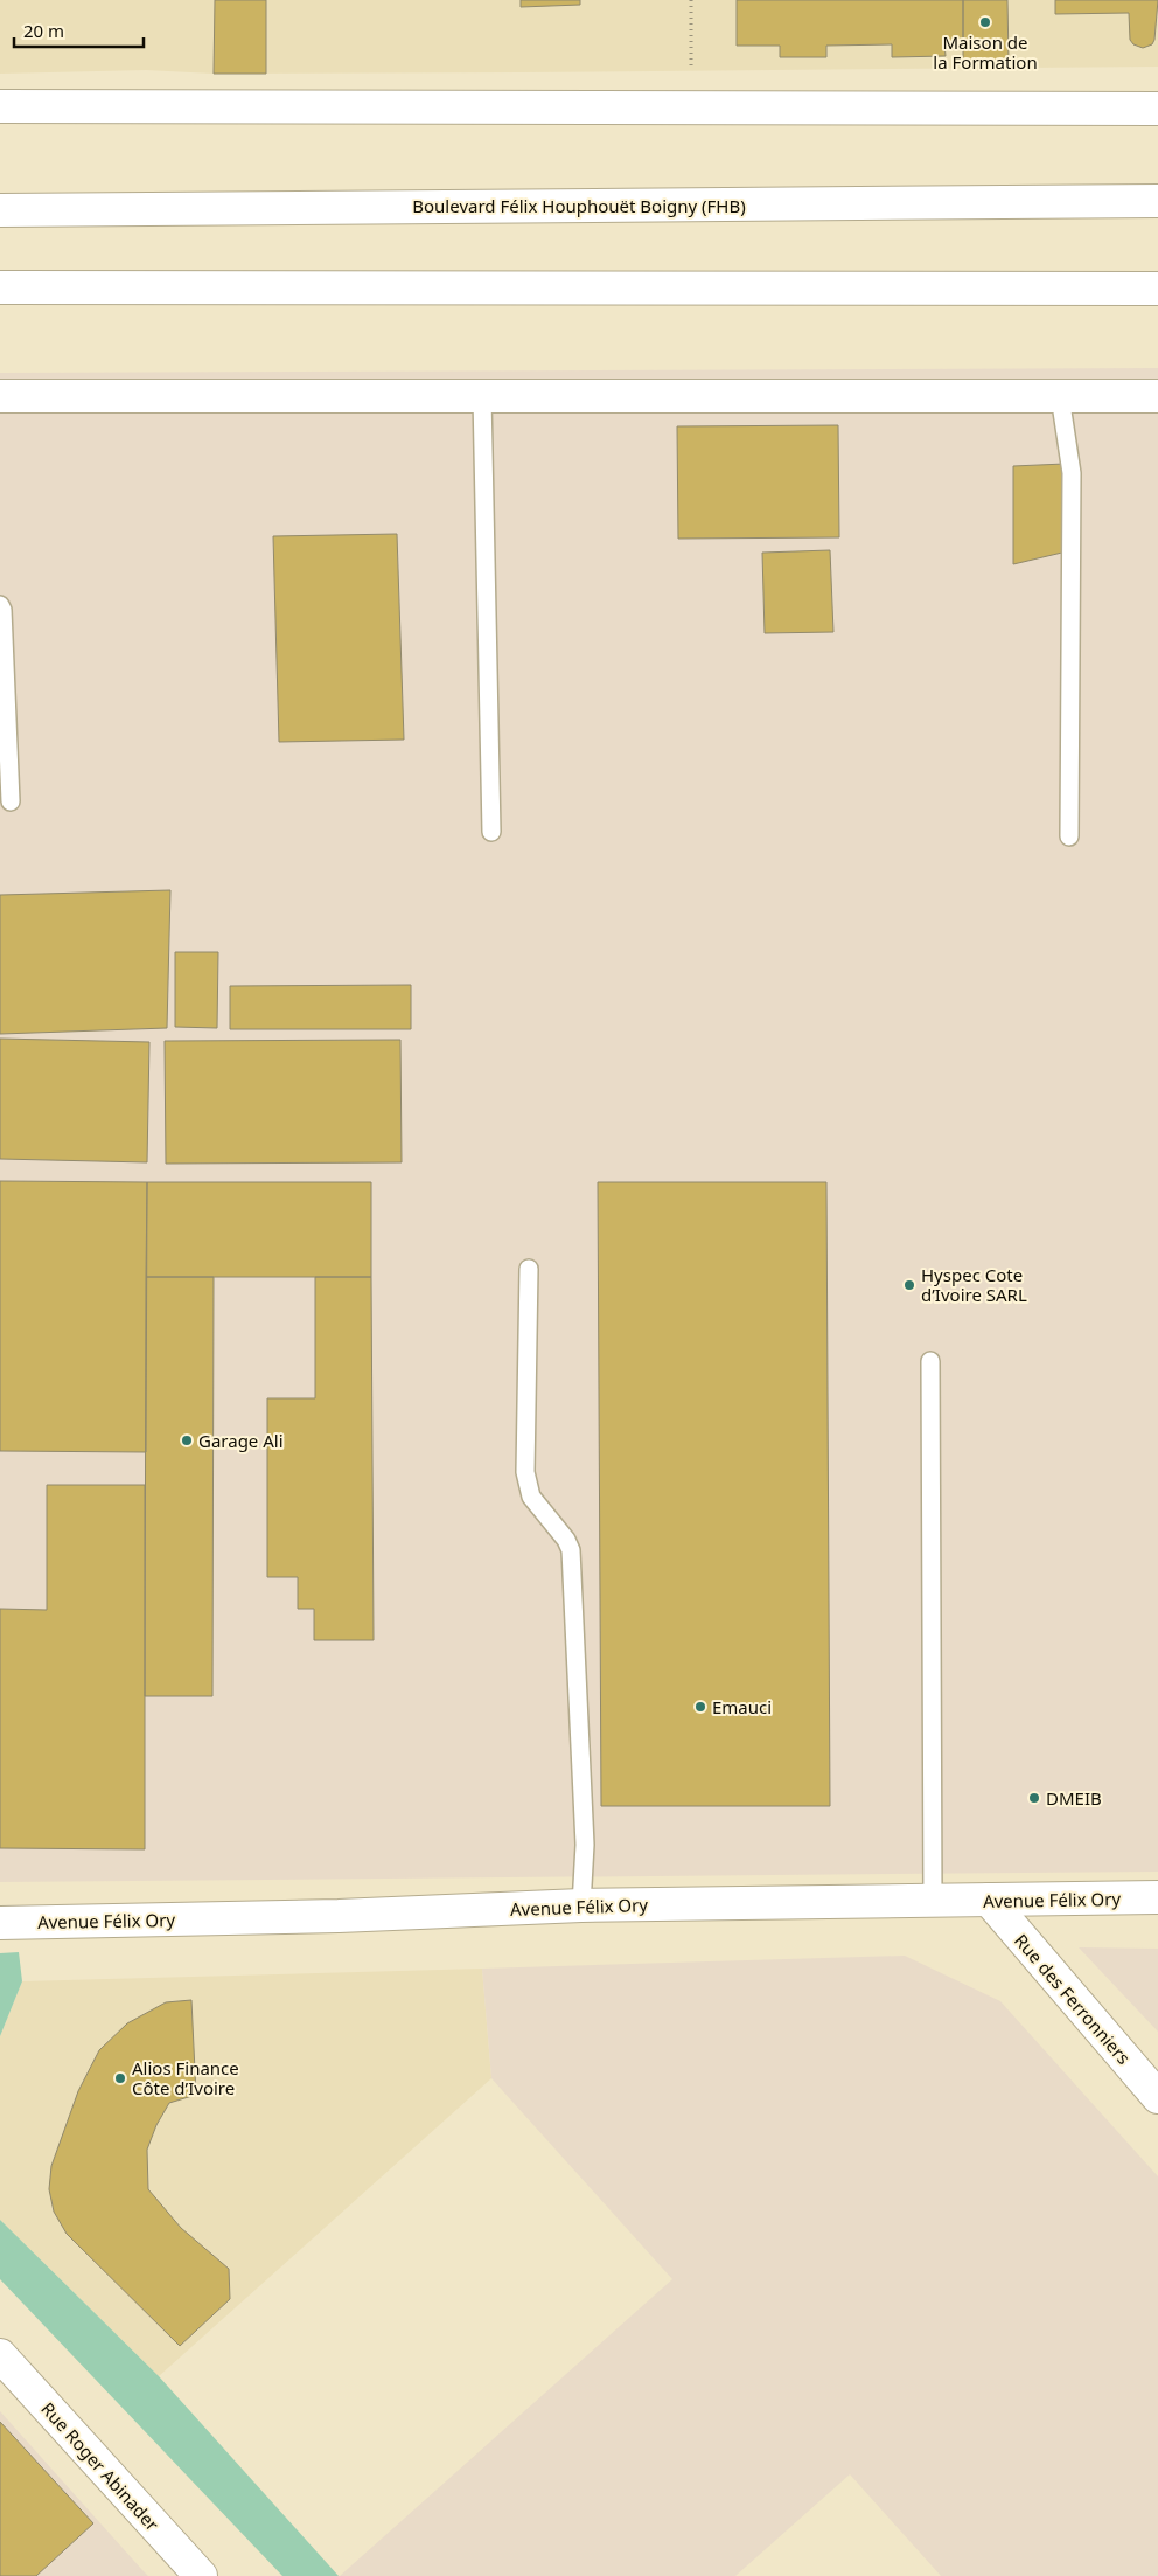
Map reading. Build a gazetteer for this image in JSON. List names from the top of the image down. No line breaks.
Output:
{"streets":{"street":["Boulevard Félix Houphouët Boigny (FHB)","Avenue Félix Ory","Rue des Ferronniers","Rue Roger Abinader"]},"crossings":[["Avenue Félix Ory","Rue des Ferronniers"]],"places":["Maison de la Formation","Hyspec Cote d’Ivoire SARL","Garage Ali","Emauci","DMEIB","Alios Finance Côte d’Ivoire"],"scale_bar":"20 m"}
